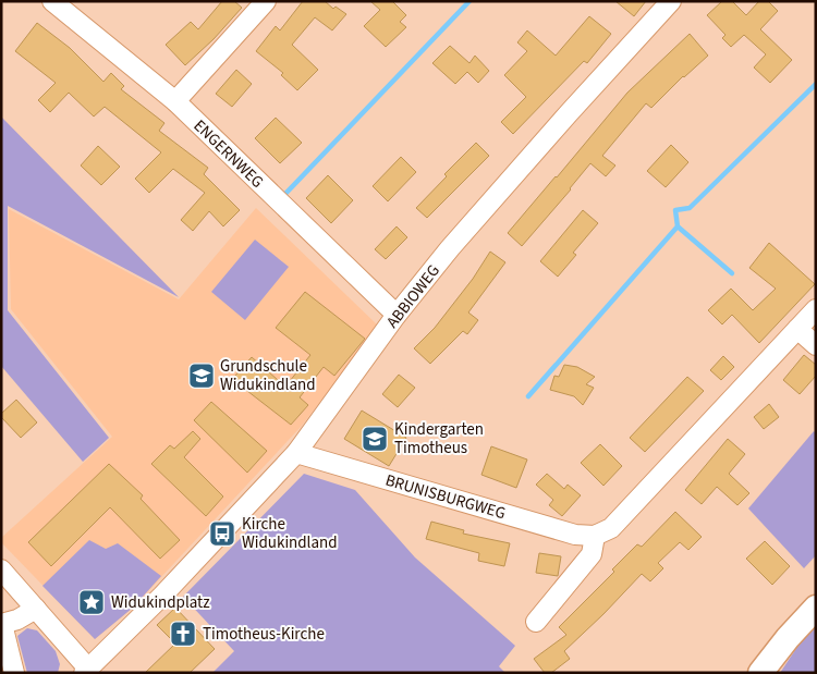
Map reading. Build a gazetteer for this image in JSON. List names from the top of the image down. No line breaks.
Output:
{"streets":{"street":["ENGERNWEG","ABBIOWEG","BRUNISBURGWEG"]},"crossings":[["ENGERNWEG","ABBIOWEG"],["ABBIOWEG","BRUNISBURGWEG"]],"places":{"school or university":["Grundschule Widukindland","Kindergarten Timotheus"],"bus stop":["Kirche Widukindland"],"place":["Widukindplatz"],"church":["Timotheus-Kirche"]}}
